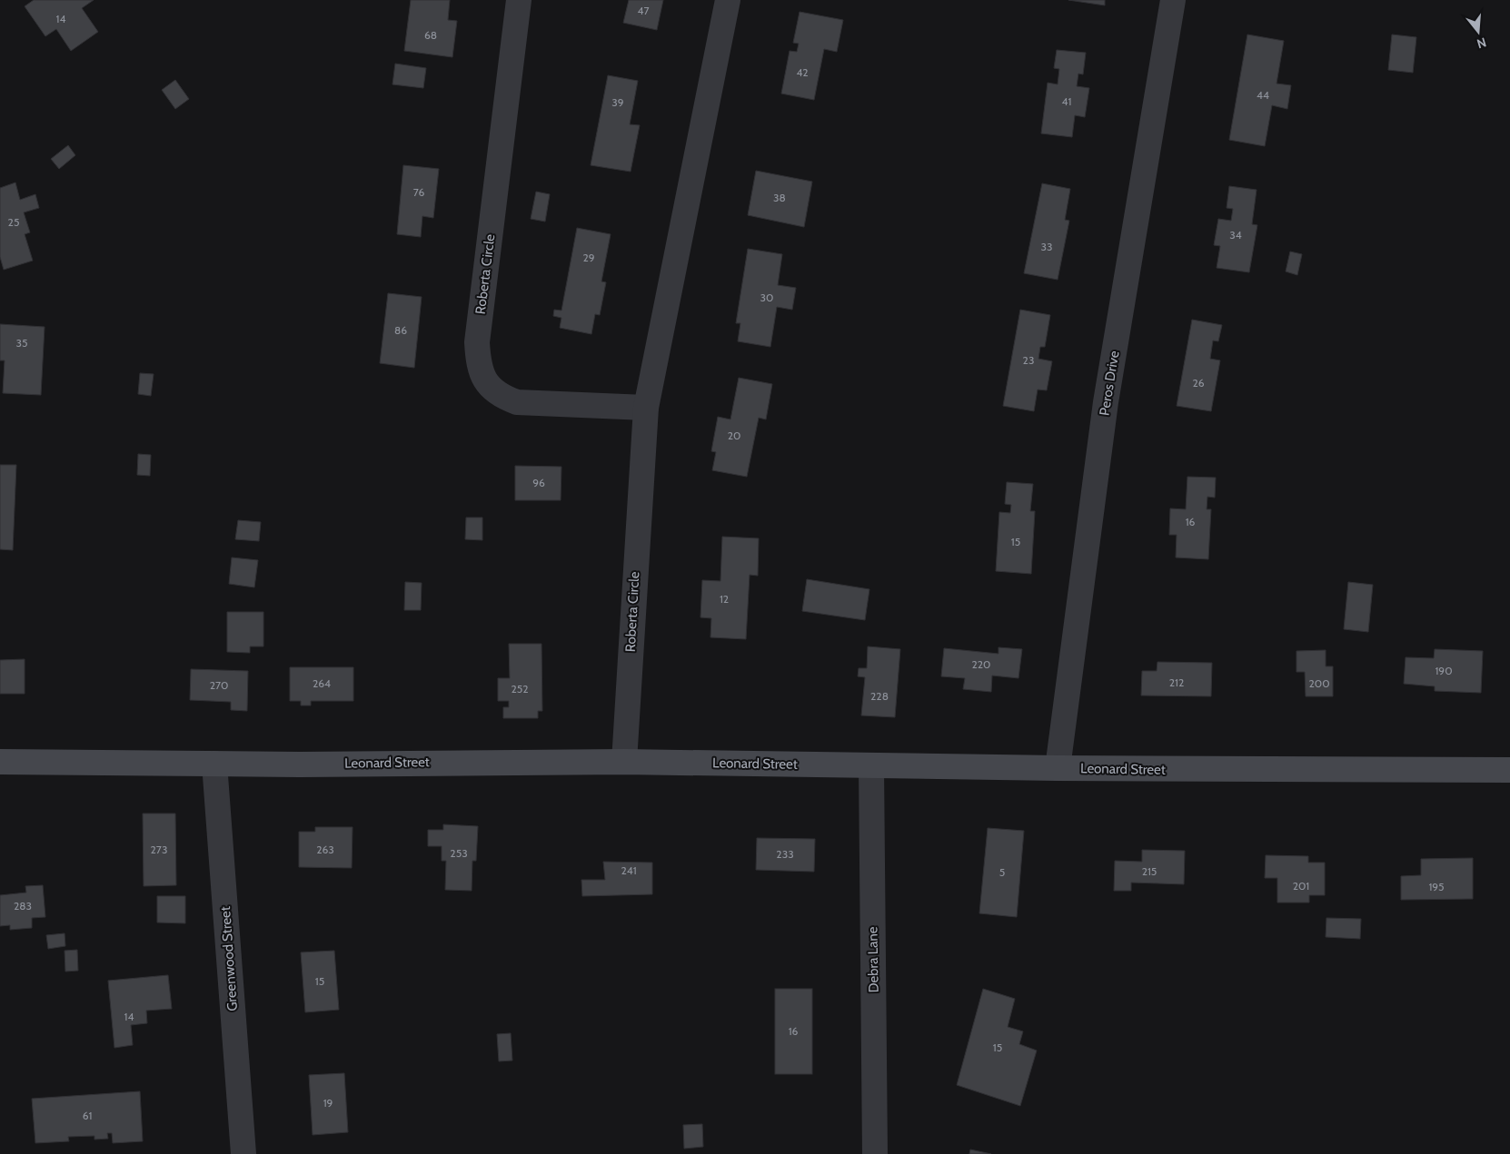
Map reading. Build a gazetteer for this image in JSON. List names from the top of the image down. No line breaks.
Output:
{"streets":{"street":["Roberta Circle","Peros Drive","Leonard Street","Greenwood Street","Debra Lane"]},"crossings":[["Roberta Circle","Leonard Street"],["Peros Drive","Leonard Street"],["Leonard Street","Greenwood Street"],["Leonard Street","Debra Lane"]],"house_numbers":["47","14","68","42","44","41","39","76","38","25","34","33","29","30","86","35","23","26","20","96","16","15","12","220","190","212","264","200","270","252","228","273","263","253","233","241","215","5","201","195","283","15","14","16","15","19","61"],"north":"bottom"}
